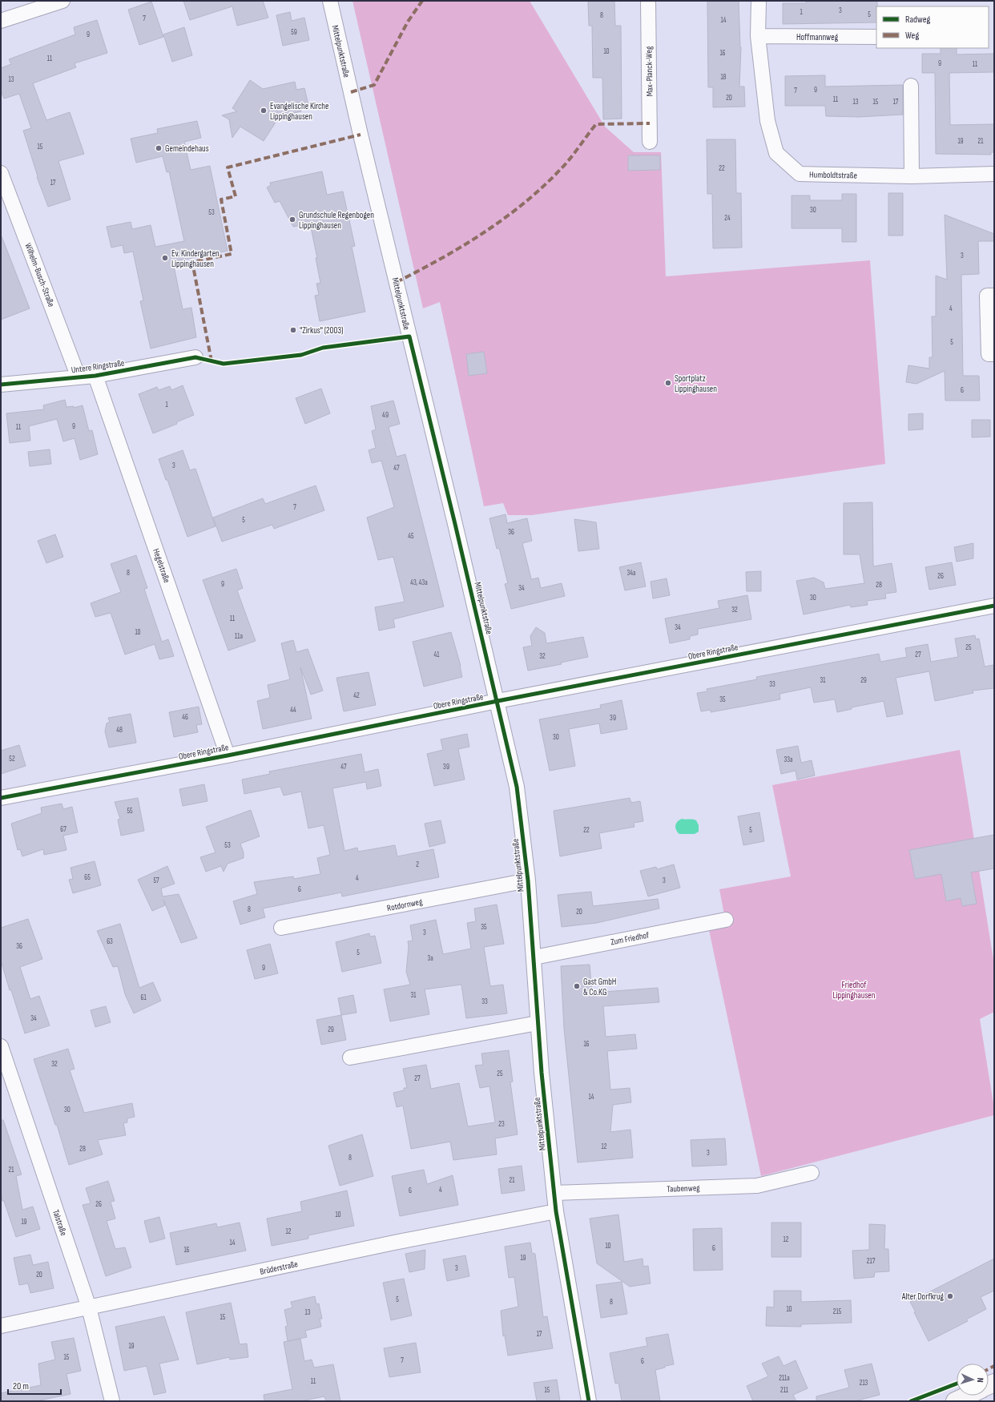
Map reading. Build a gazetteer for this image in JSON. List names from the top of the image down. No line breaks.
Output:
{"streets":{"street":["Hoffmannweg","Mittelpunktstraße","Max-Planck-Weg","Humboldtstraße","Wilhelm-Busch-Straße","Untere Ringstraße","Hegelstraße","Obere Ringstraße","Rotdornweg","Zum Friedhof","Taubenweg","Talstraße","Brüderstraße"]},"crossings":[["Hoffmannweg","Humboldtstraße"],["Mittelpunktstraße","Obere Ringstraße"],["Mittelpunktstraße","Rotdornweg"],["Mittelpunktstraße","Zum Friedhof"],["Mittelpunktstraße","Taubenweg"],["Mittelpunktstraße","Brüderstraße"],["Wilhelm-Busch-Straße","Untere Ringstraße"],["Untere Ringstraße","Hegelstraße"],["Hegelstraße","Obere Ringstraße"],["Talstraße","Brüderstraße"]],"parks":["Friedhof Lippinghausen"],"places":["Evangelische Kirche Lippinghausen","Gemeindehaus","Grundschule Regenbogen Lippinghausen","Ev. Kindergarten Lippinghausen","\"Zirkus\" (2003)","Sportplatz Lippinghausen","Gast GmbH & Co.KG","Alter Dorfkrug"],"house_numbers":["3","1","5","8","7","14","59","9","10","16","11","9","11","18","13","9","7","20","11","13","15","17","19","21","15","22","17","30","53","24","3","4","5","6","1","49","9","11","3","47","7","5","36","45","8","34a","26","43, 43a","9","28","34","30","32","11","34","10","11a","25","41","27","32","31","29","33","42","35","44","46","39","48","30","52","33a","47","39","55","67","22","5","53","2","65","4","57","3","6","8","20","35","3","63","36","5","3a","9","31","61","33","34","29","16","32","25","27","14","30","23","12","28","3","8","21","21","4","6","26","10","19","12","12","14","10","6","16","19","217","3","20","5","8","10","215","13","15","17","19","15","7","6","211a","11","213","15","211"],"legend":["Radweg","Weg"],"scale_bar":"20 m","north":"right"}
